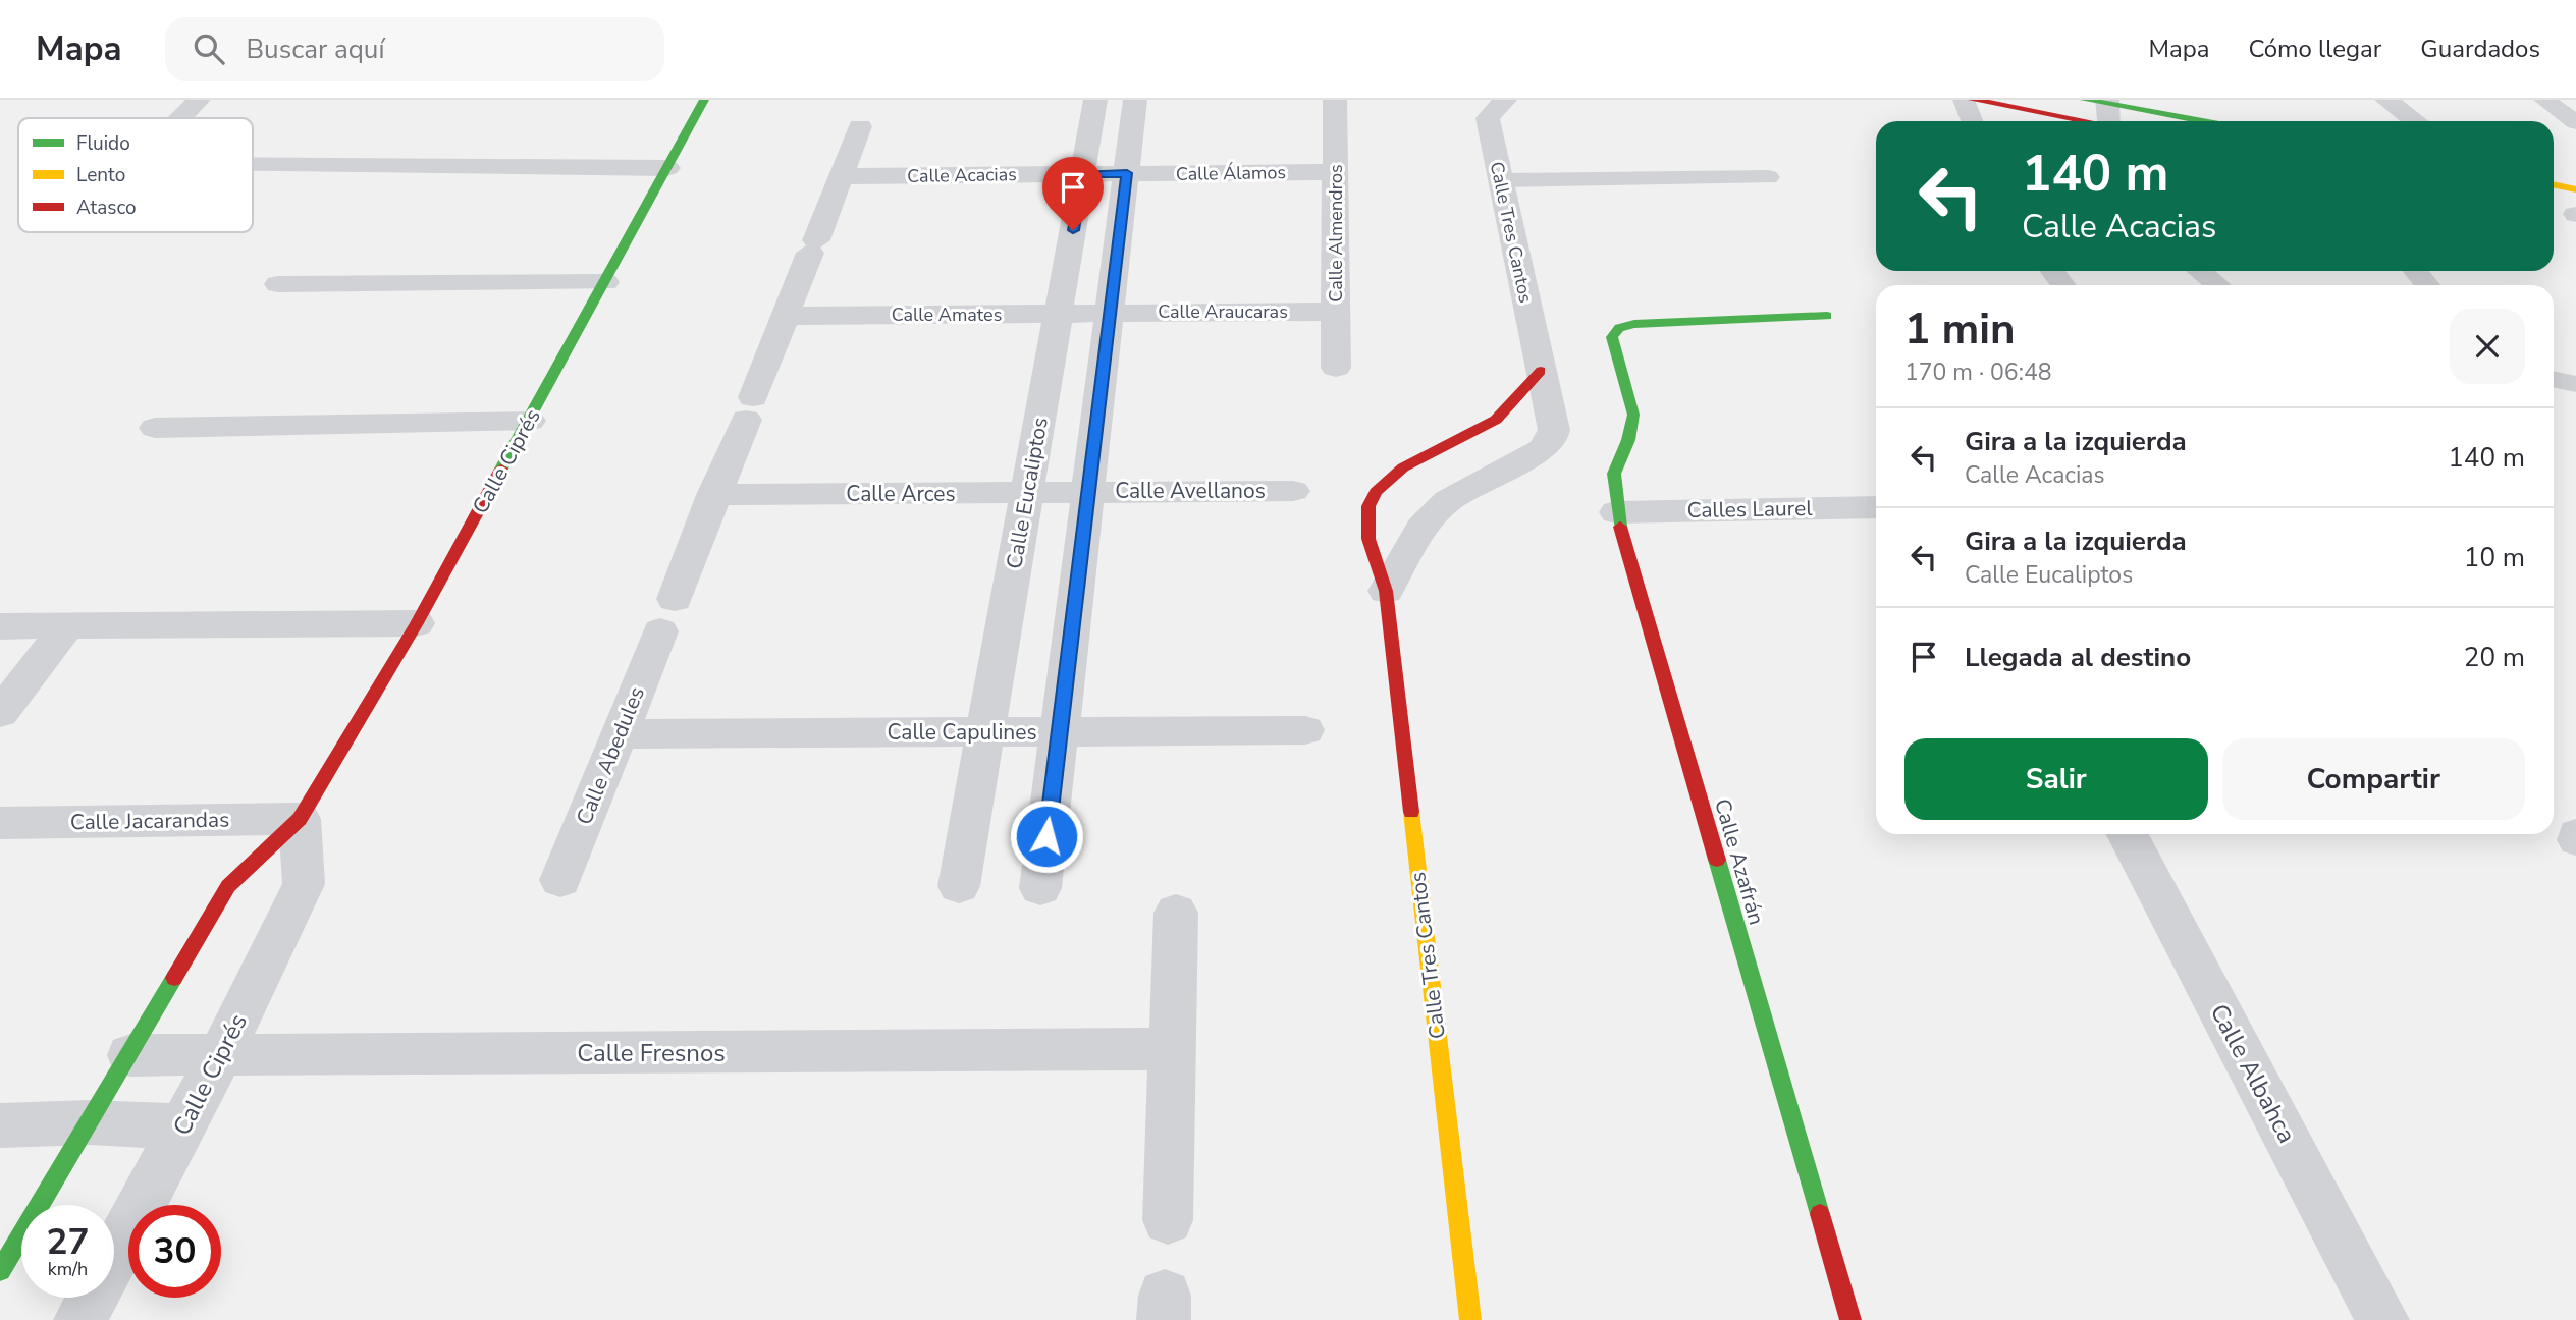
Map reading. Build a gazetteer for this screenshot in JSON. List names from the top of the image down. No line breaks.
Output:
{"streets":{"street":["Calle Álamos","Calle Acacias","Calle Tres Cantos","Calle Almendros","Calle Araucaras","Calle Amates","Calle Ciprés","Calle Avellanos","Calle Eucaliptos","Calle Arces","Calles Laurel","Calle Capulines","Calle Abedules","Calle Jacarandas","Calle Azafrán","Calle Fresnos","Calle Albahca"]},"crossings":[["Calle Álamos","Calle Acacias"],["Calle Álamos","Calle Almendros"],["Calle Acacias","Calle Eucaliptos"],["Calle Acacias","Calle Abedules"],["Calle Almendros","Calle Araucaras"],["Calle Araucaras","Calle Amates"],["Calle Amates","Calle Eucaliptos"],["Calle Amates","Calle Abedules"],["Calle Ciprés","Calle Jacarandas"],["Calle Ciprés","Calle Fresnos"],["Calle Avellanos","Calle Arces"],["Calle Eucaliptos","Calle Arces"],["Calle Eucaliptos","Calle Capulines"],["Calle Arces","Calle Abedules"],["Calles Laurel","Calle Azafrán"],["Calle Capulines","Calle Abedules"]],"legend":["Fluido","Lento","Atasco"],"page":{"header":"Mapa","search":"Buscar aquí","nav":["Mapa","Cómo llegar","Guardados"],"turn":["140 m","Calle Acacias"],"heading":["1 min","170 m · 06:48"],"list":[{"name":"Gira a la izquierda","note":"Calle Acacias","value":"140 m"},{"name":"Gira a la izquierda","note":"Calle Eucaliptos","value":"10 m"},{"name":"Llegada al destino","value":"20 m"}],"buttons":["Salir","Compartir"],"speed":"27 km/h","limit":"30"}}
